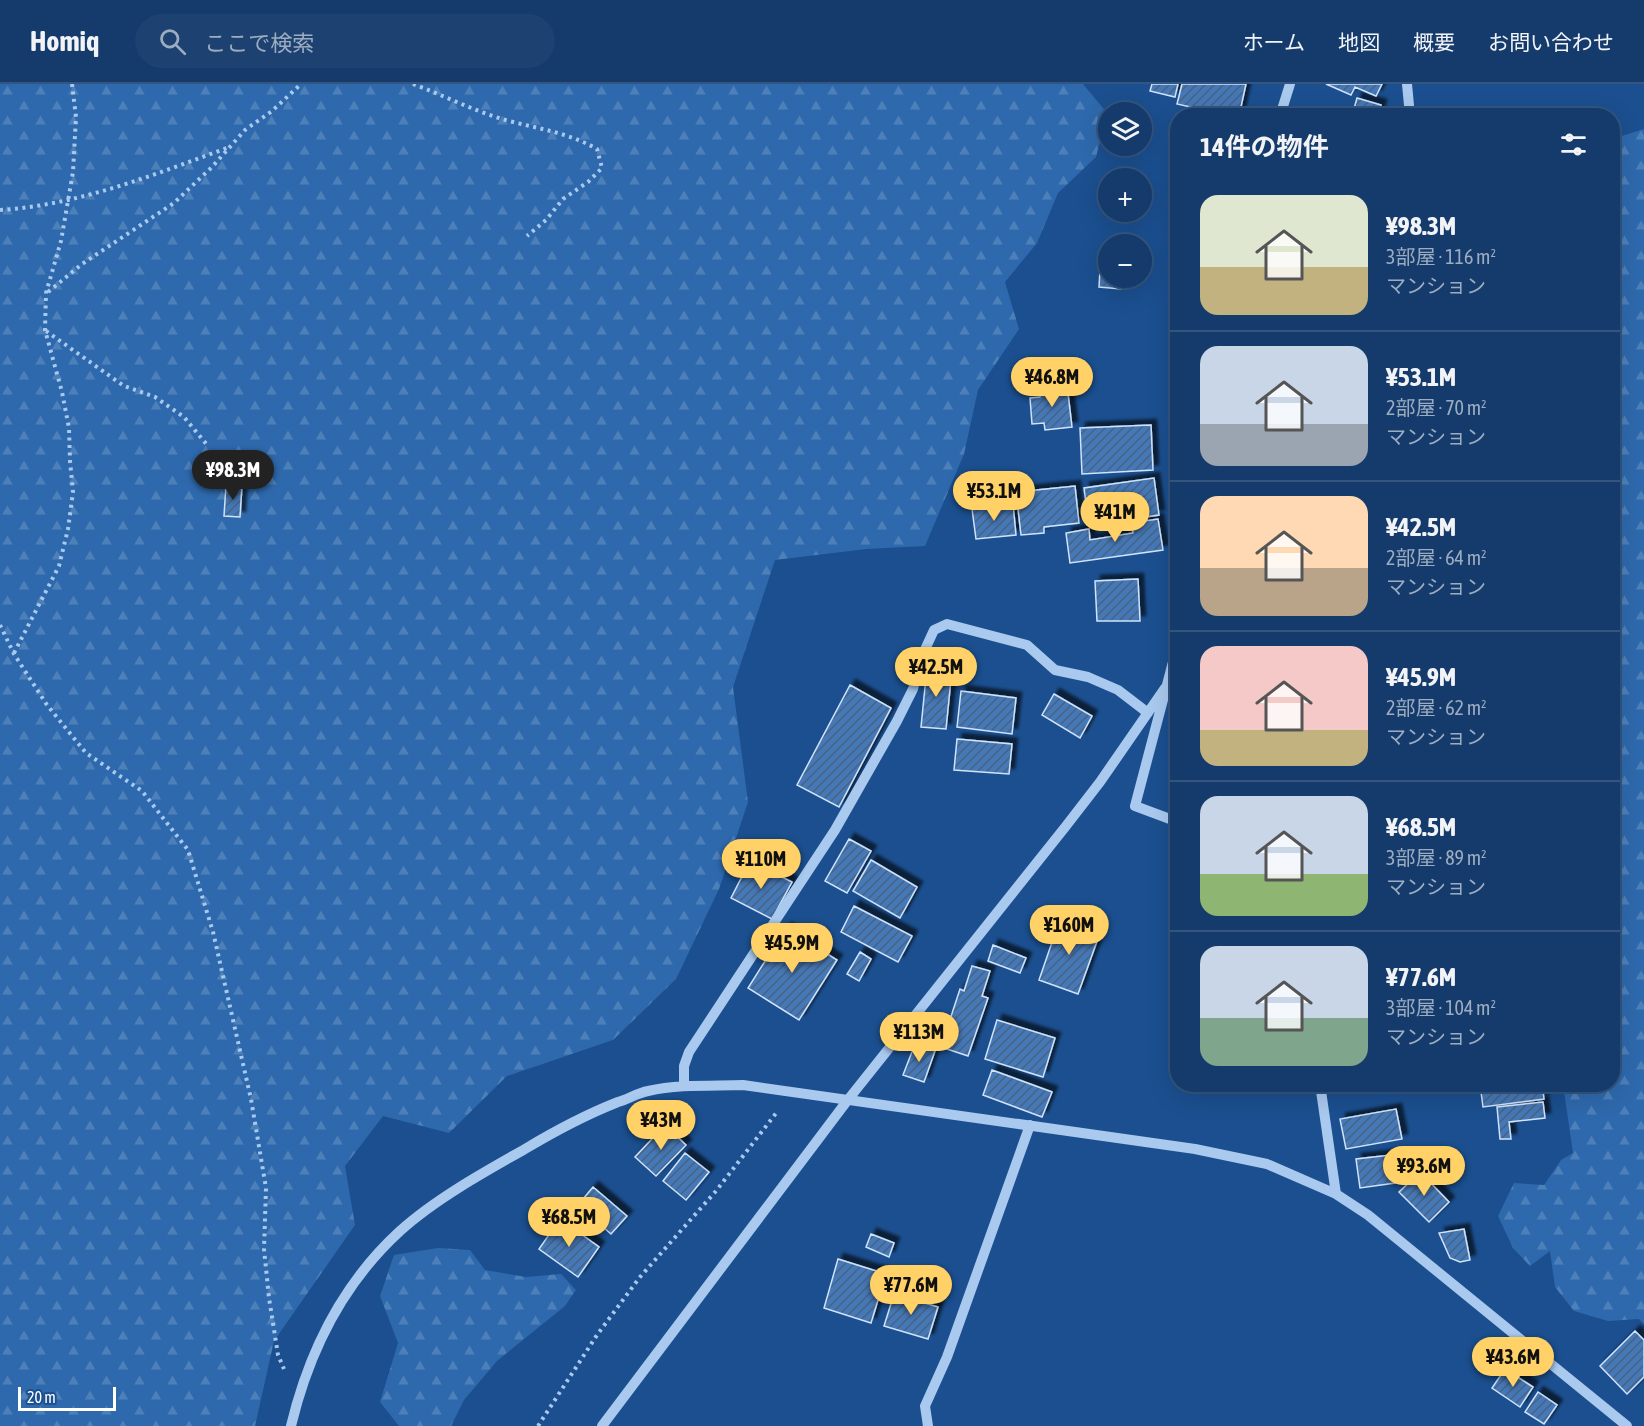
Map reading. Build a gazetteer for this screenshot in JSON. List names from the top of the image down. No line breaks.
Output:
{"scale_bar":"20 m","page":{"header":"Homiq","search":"ここで検索","nav":["ホーム","地図","概要","お問い合わせ"],"map_buttons":["+","−"],"heading":"14件の物件","list":[{"name":"¥98.3M","note":"3部屋 · 116 m² · マンション"},{"name":"¥53.1M","note":"2部屋 · 70 m² · マンション"},{"name":"¥42.5M","note":"2部屋 · 64 m² · マンション"},{"name":"¥45.9M","note":"2部屋 · 62 m² · マンション"},{"name":"¥68.5M","note":"3部屋 · 89 m² · マンション"},{"name":"¥77.6M","note":"3部屋 · 104 m² · マンション"}],"price":["¥46.8M","¥98.3M","¥53.1M","¥41M","¥42.5M","¥110M","¥160M","¥45.9M","¥113M","¥43M","¥93.6M","¥68.5M","¥77.6M","¥43.6M"],"scale":"20 m"}}
